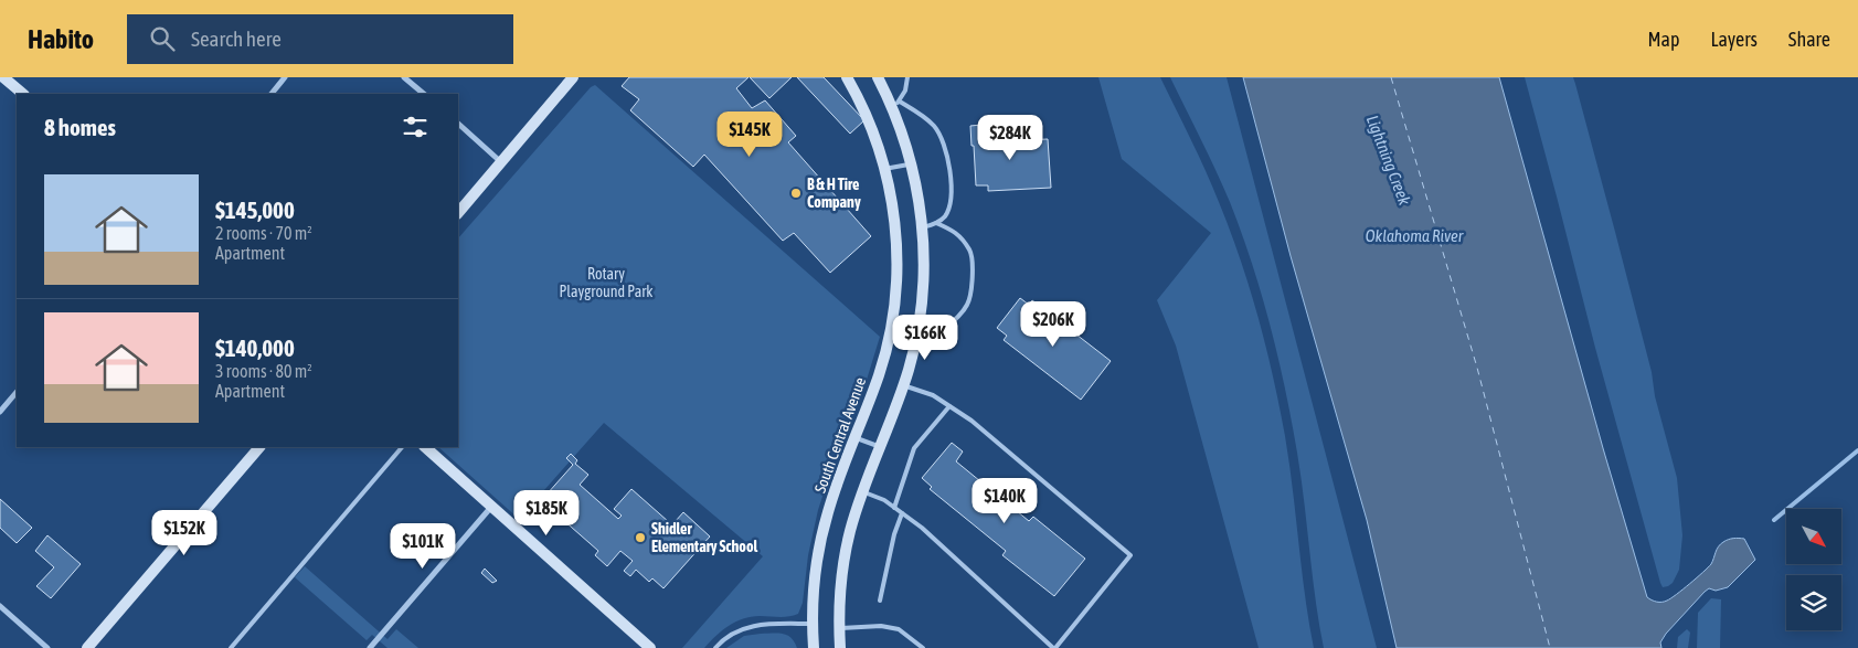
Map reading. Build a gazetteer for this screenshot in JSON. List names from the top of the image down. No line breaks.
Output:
{"streets":{"main road":["South Central Avenue"]},"water":["Lightning Creek","Oklahoma River"],"parks":["Rotary Playground Park"],"places":["B & H Tire Company","Shidler Elementary School"],"north":"bottom right","page":{"header":"Habito","search":"Search here","nav":["Map","Layers","Share"],"heading":"8 homes","price":["$145K","$284K","$206K","$166K","$140K","$185K","$152K","$101K"],"list":[{"name":"$145,000","note":"2 rooms · 70 m² · Apartment"},{"name":"$140,000","note":"3 rooms · 80 m² · Apartment"}]}}
